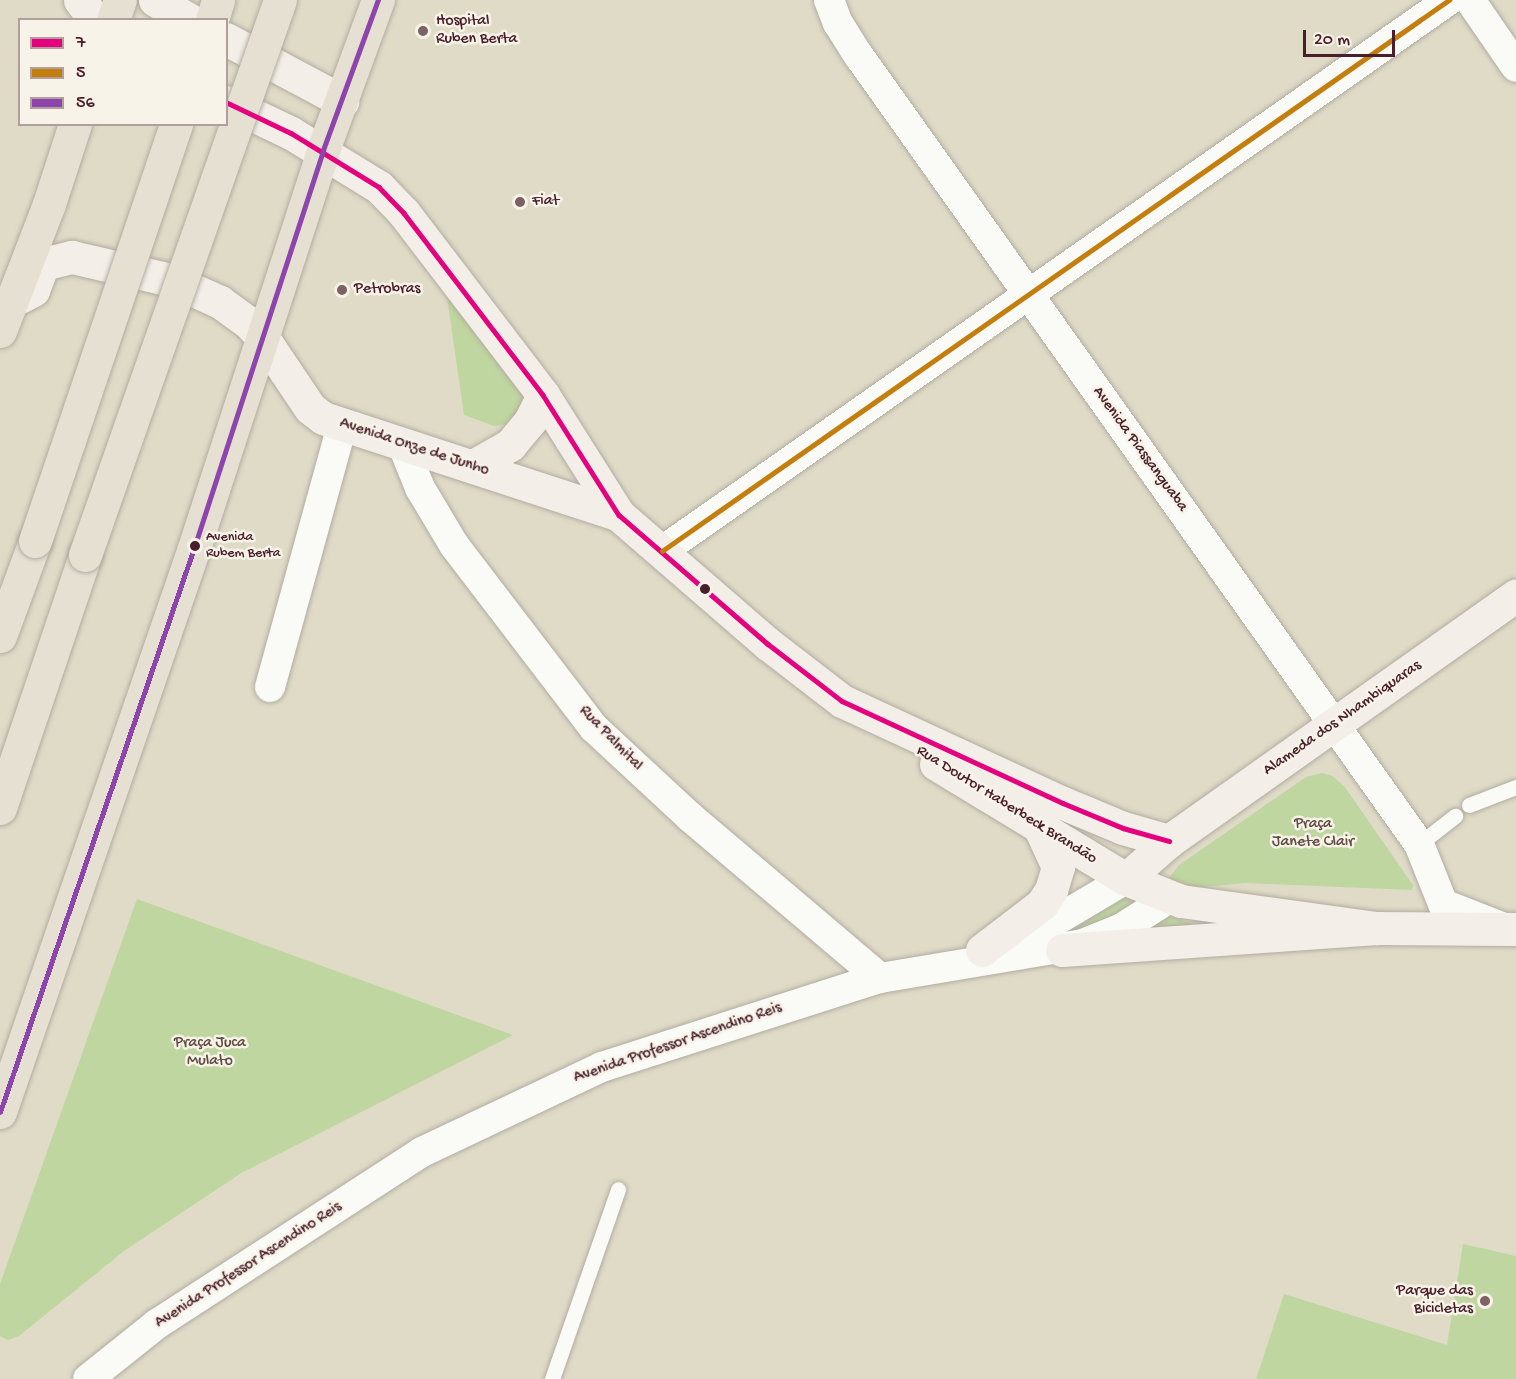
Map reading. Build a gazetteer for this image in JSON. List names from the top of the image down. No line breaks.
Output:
{"streets":{"street":["Avenida Onze de Junho","Avenida Piassanguaba","Alameda dos Nhambiquaras","Rua Palmital","Rua Doutor Haberbeck Brandão","Avenida Professor Ascendino Reis"]},"crossings":[["Avenida Onze de Junho","Rua Palmital"],["Avenida Onze de Junho","Rua Doutor Haberbeck Brandão"],["Avenida Piassanguaba","Alameda dos Nhambiquaras"],["Alameda dos Nhambiquaras","Rua Doutor Haberbeck Brandão"],["Alameda dos Nhambiquaras","Avenida Professor Ascendino Reis"],["Rua Palmital","Avenida Professor Ascendino Reis"],["Rua Doutor Haberbeck Brandão","Avenida Professor Ascendino Reis"]],"parks":["Praça Janete Clair","Praça Juca Mulato"],"places":["Hospital Ruben Berta","Fiat","Petrobras","Avenida Rubem Berta","Parque das Bicicletas"],"lines":["transit line 5","transit line 56","transit line 7"],"legend":["7","5","56"],"scale_bar":"20 m"}
